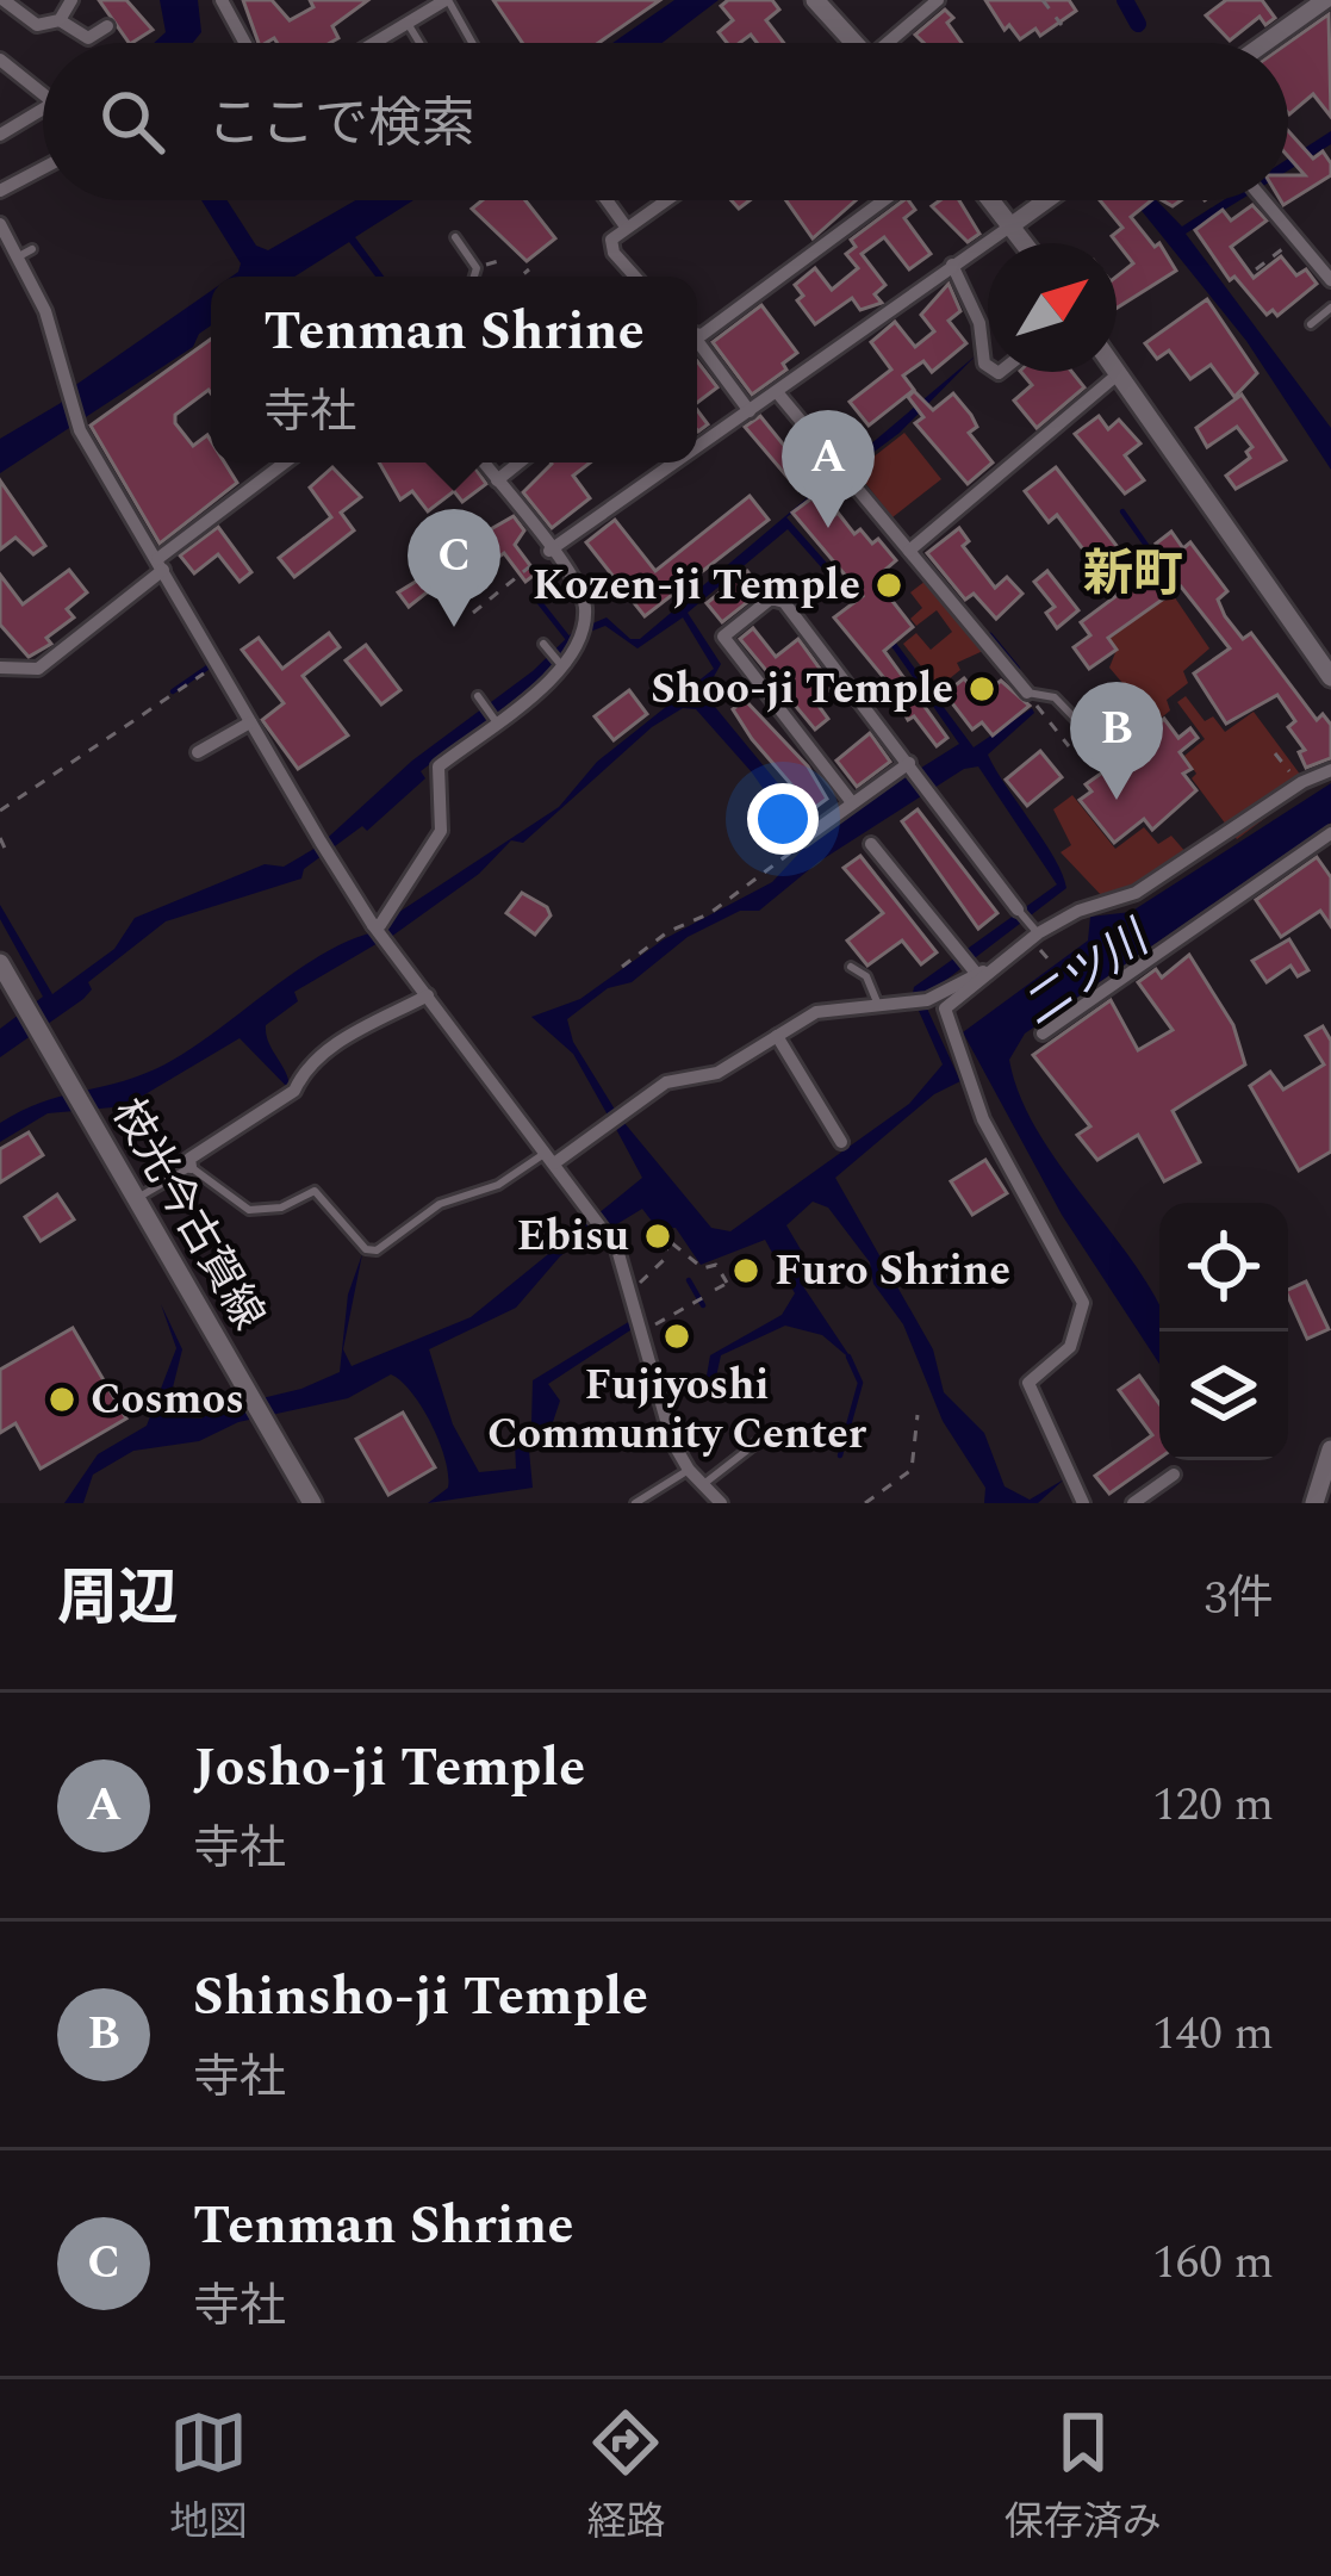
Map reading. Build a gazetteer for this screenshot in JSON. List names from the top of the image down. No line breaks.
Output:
{"streets":{"main road":["枝光今古賀線"]},"districts":["新町"],"water":["二ツ川"],"places":["Kozen-ji Temple","Shoo-ji Temple","Ebisu","Furo Shrine","Fujiyoshi Community Center","Cosmos"],"north":"top right","page":{"search":"ここで検索","popup":["Tenman Shrine","寺社"],"pins":["A","C","B"],"heading":["周辺","3件"],"list":[{"mark":"A","name":"Josho-ji Temple","note":"寺社","value":"120 m"},{"mark":"B","name":"Shinsho-ji Temple","note":"寺社","value":"140 m"},{"mark":"C","name":"Tenman Shrine","note":"寺社","value":"160 m"}],"nav":["地図","経路","保存済み"]}}
